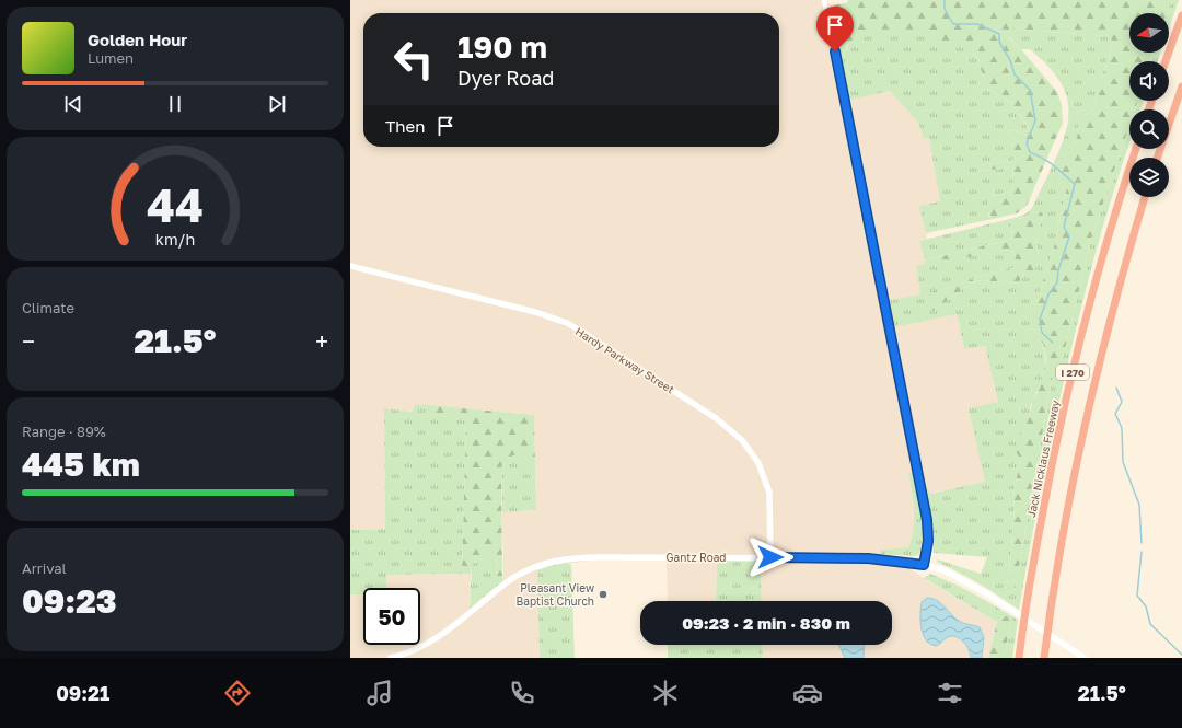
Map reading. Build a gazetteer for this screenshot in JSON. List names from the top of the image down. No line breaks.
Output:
{"streets":{"highway":["I 270","Jack Nicklaus Freeway"],"main road":["Hardy Parkway Street","Gantz Road"]},"crossings":[["Hardy Parkway Street","Gantz Road"]],"places":["Pleasant View Baptist Church"],"north":"left","page":{"turn":["190 m","Dyer Road"],"song":["Golden Hour","Lumen"],"then":"Then","tile":["Climate",["Range · 89%","445 km"],["Arrival","09:23"]],"heat":["−","21.5°","+"],"limit":"50","trip":"09:23 · 2 min · 830 m","tabs":["09:21","21.5°"],"gauge":["44","km/h"]}}
